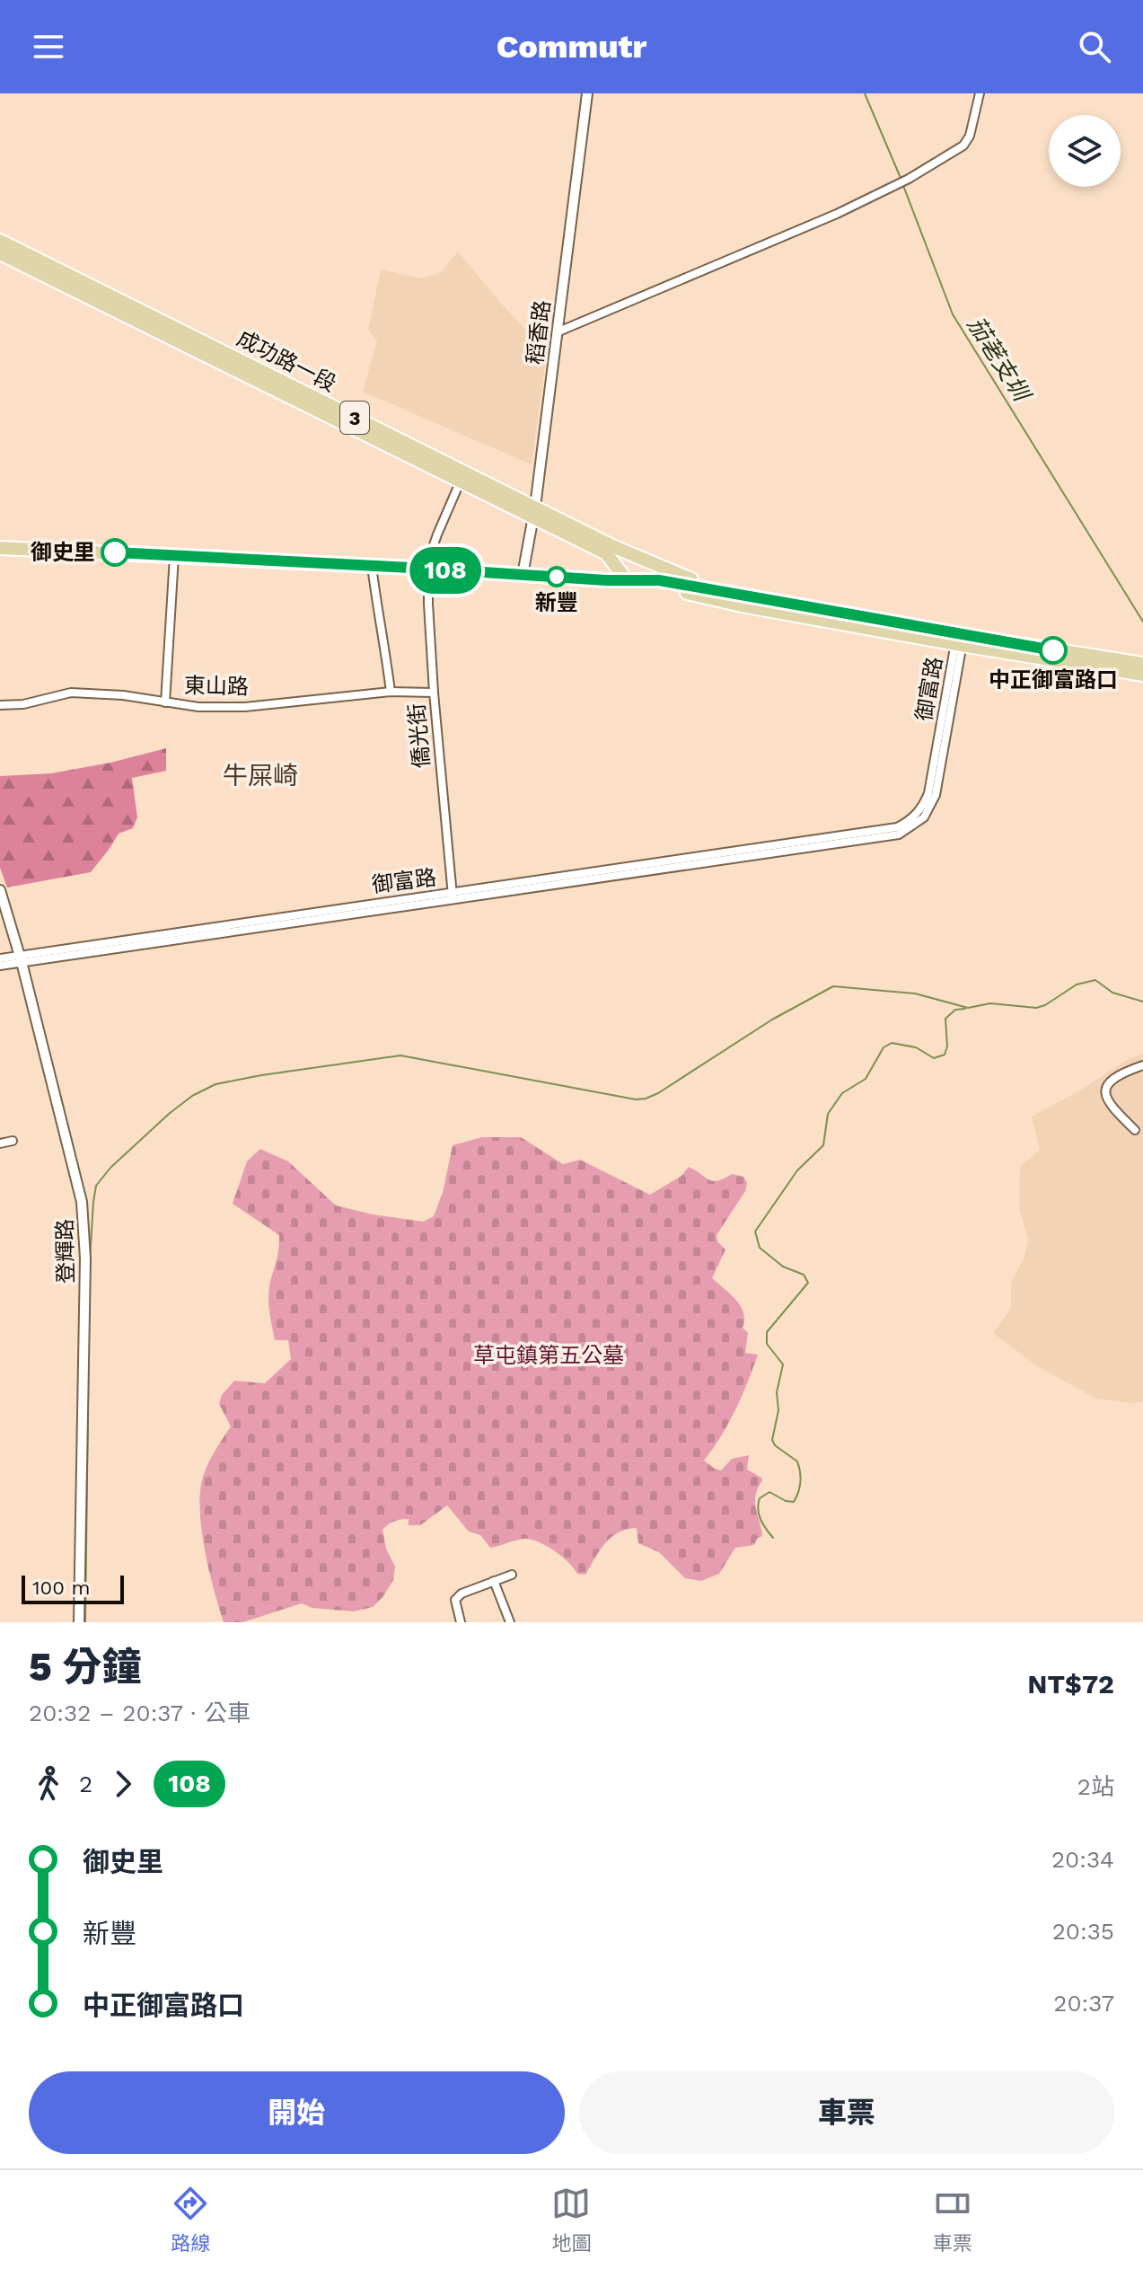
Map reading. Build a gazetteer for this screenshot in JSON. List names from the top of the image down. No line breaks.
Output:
{"streets":{"main road":["成功路一段","3"],"street":["稻香路","東山路","御富路","僑光街","登輝路"]},"crossings":[["稻香路","成功路一段"],["成功路一段","3"],["成功路一段","僑光街"],["3","御富路"],["東山路","僑光街"],["御富路","僑光街"],["御富路","登輝路"]],"districts":["牛屎崎"],"water":["茄荖支圳"],"parks":["草屯鎮第五公墓"],"places":["御史里","新豐","中正御富路口"],"lines":["bus line 108"],"scale_bar":"100 m","page":{"header":"Commutr","on_map":"108","scale":"100 m","heading":["5 分鐘","20:32 – 20:37 · 公車","NT$72"],"legs":["2","108","2站"],"list":[{"name":"御史里","value":"20:34"},{"name":"新豐","value":"20:35"},{"name":"中正御富路口","value":"20:37"}],"buttons":["開始","車票"],"tabs":["路線","地圖","車票"]}}
